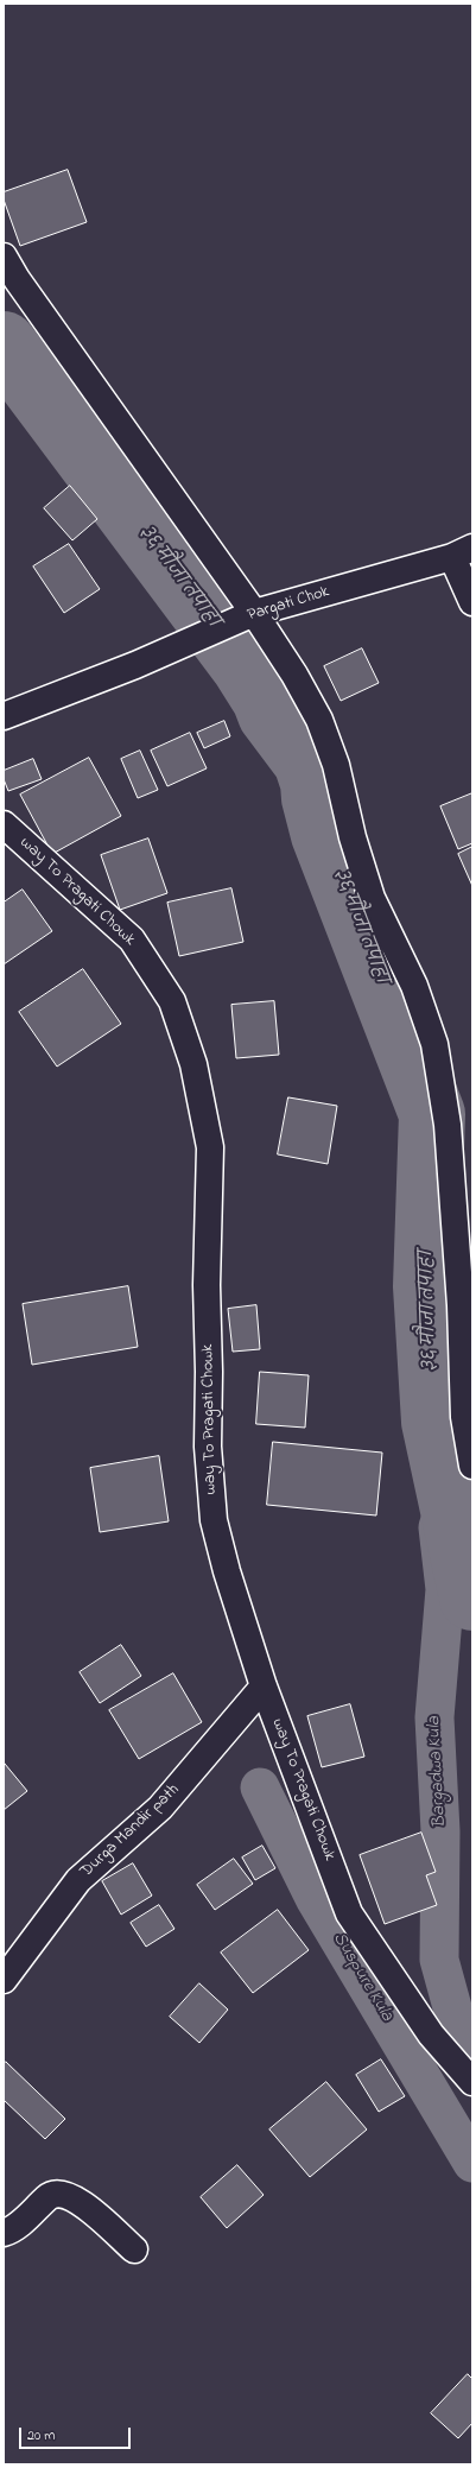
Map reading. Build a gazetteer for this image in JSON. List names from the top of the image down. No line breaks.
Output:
{"streets":{"street":["Pargati Chok","way To Pragati Chowk","Durga Mandir path"]},"crossings":[["way To Pragati Chowk","Durga Mandir path"]],"water":["३६ मौजा तपाहा","Bargadwa Kula","Suspure Kula"],"scale_bar":"20 m"}
